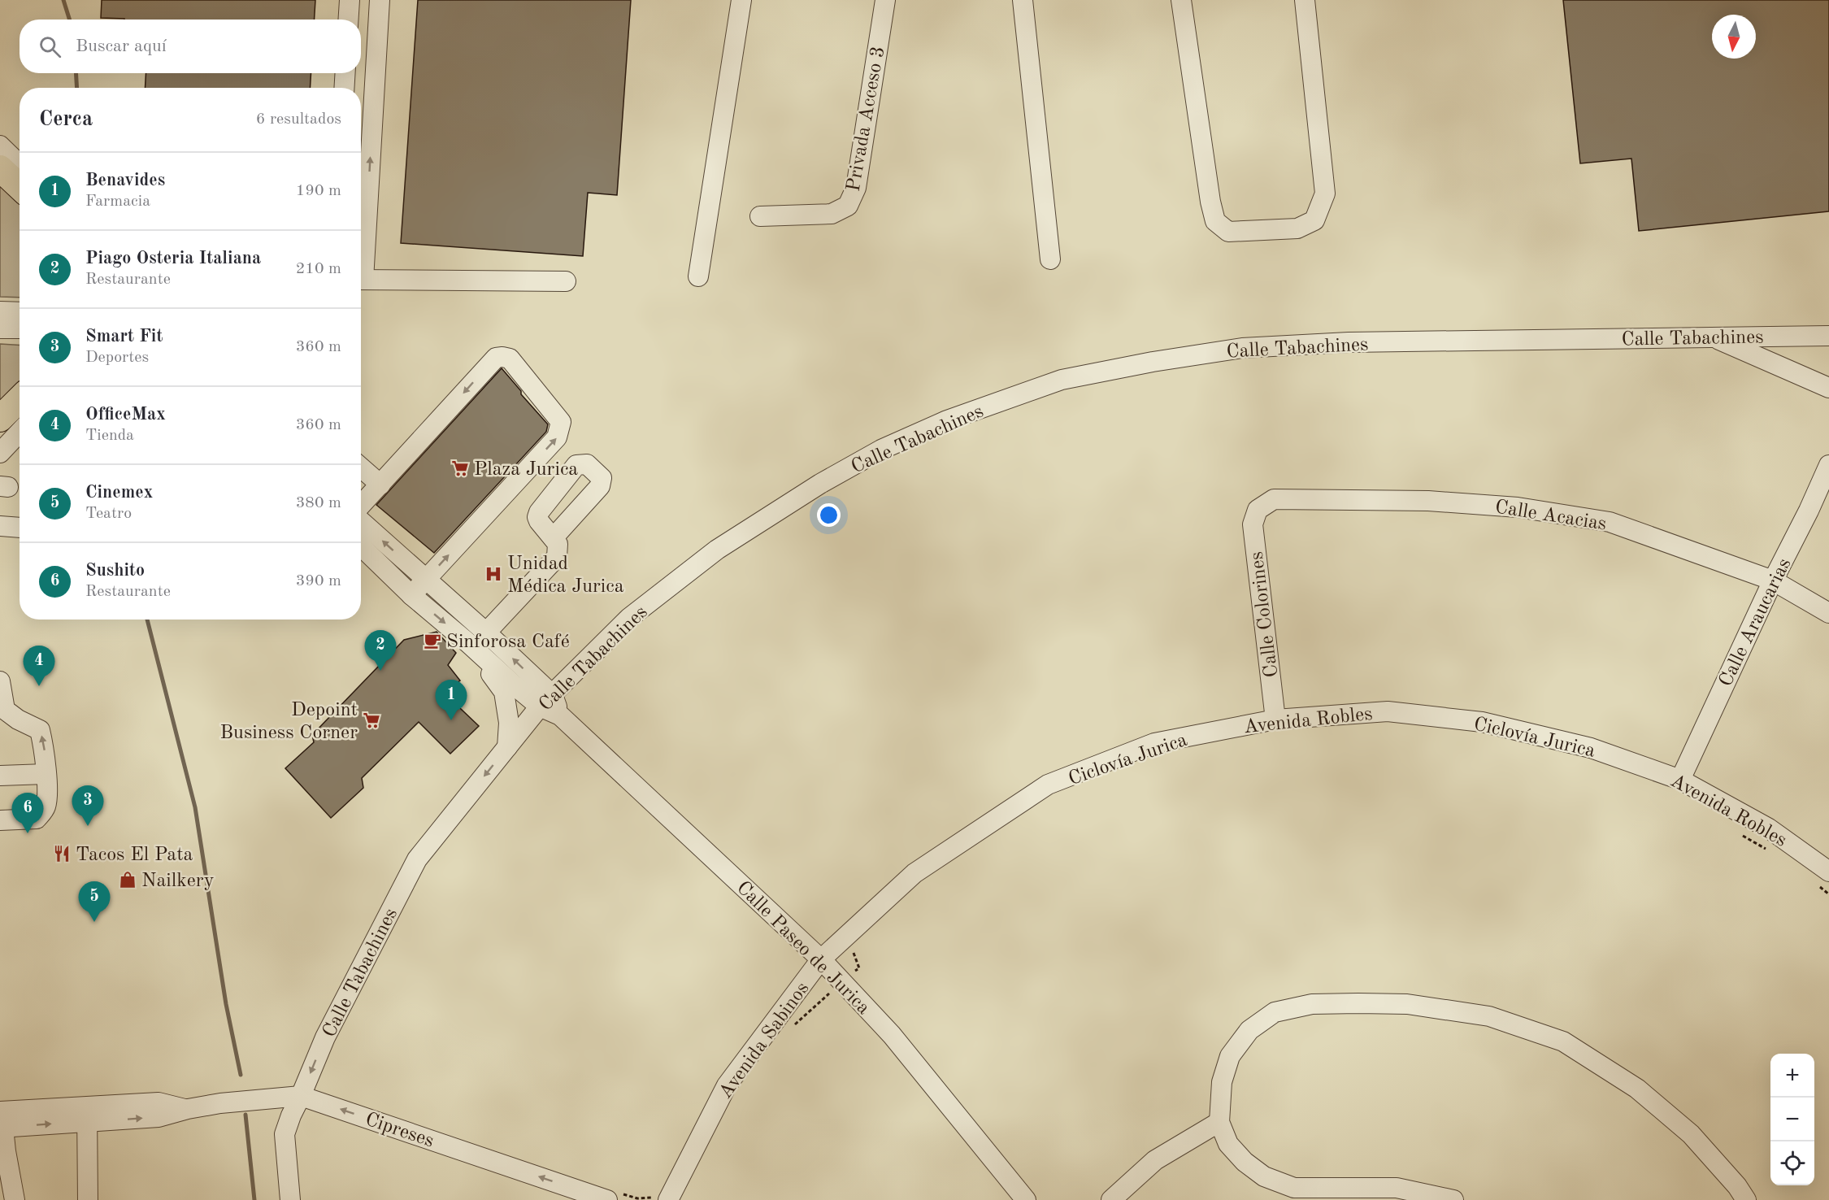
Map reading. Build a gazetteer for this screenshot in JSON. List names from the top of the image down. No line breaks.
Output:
{"streets":{"street":["Privada Acceso 3","Calle Tabachines","Calle Acacias","Calle Colorines","Calle Araucarias","Avenida Robles","Calle Paseo de Jurica","Avenida Sabinos","Cipreses"]},"crossings":[["Calle Tabachines","Calle Paseo de Jurica"],["Calle Tabachines","Cipreses"],["Calle Acacias","Calle Colorines"],["Calle Acacias","Calle Araucarias"],["Calle Colorines","Avenida Robles"],["Calle Araucarias","Avenida Robles"],["Avenida Robles","Calle Paseo de Jurica"],["Avenida Robles","Avenida Sabinos"],["Calle Paseo de Jurica","Avenida Sabinos"]],"one_way":["Cipreses"],"places":{"supermarket":["Plaza Jurica","Depoint Business Corner"],"hospital":["Unidad Médica Jurica"],"cafe":["Sinforosa Café"],"restaurant":["Tacos El Pata"],"shop":["Nailkery"]},"north":"bottom","page":{"search":"Buscar aquí","heading":["Cerca","6 resultados"],"list":[{"mark":"1","name":"Benavides","note":"Farmacia","value":"190 m"},{"mark":"2","name":"Piago Osteria Italiana","note":"Restaurante","value":"210 m"},{"mark":"3","name":"Smart Fit","note":"Deportes","value":"360 m"},{"mark":"4","name":"OfficeMax","note":"Tienda","value":"360 m"},{"mark":"5","name":"Cinemex","note":"Teatro","value":"380 m"},{"mark":"6","name":"Sushito","note":"Restaurante","value":"390 m"}],"pins":["2","4","1","3","6","5"],"map_buttons":["+","−"]}}
